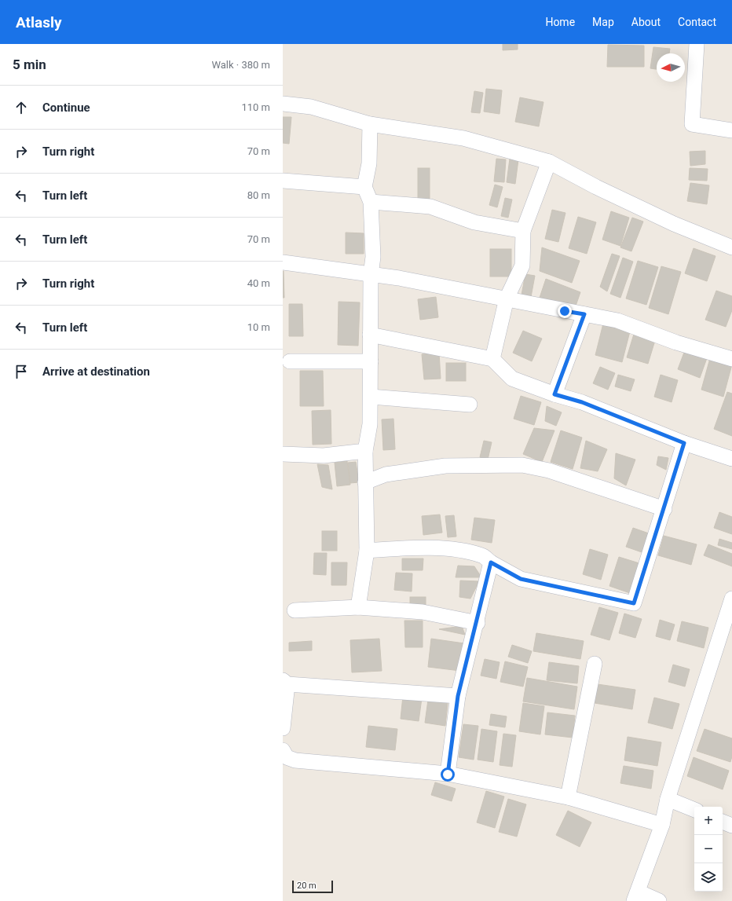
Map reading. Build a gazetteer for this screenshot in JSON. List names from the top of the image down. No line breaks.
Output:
{"scale_bar":"20 m","north":"left","page":{"header":"Atlasly","nav":["Home","Map","About","Contact"],"heading":["5 min","Walk · 380 m"],"list":[["Continue","110 m"],["Turn right","70 m"],["Turn left","80 m"],["Turn left","70 m"],["Turn right","40 m"],["Turn left","10 m"],"Arrive at destination"],"map_buttons":["+","−"],"scale":"20 m"}}
